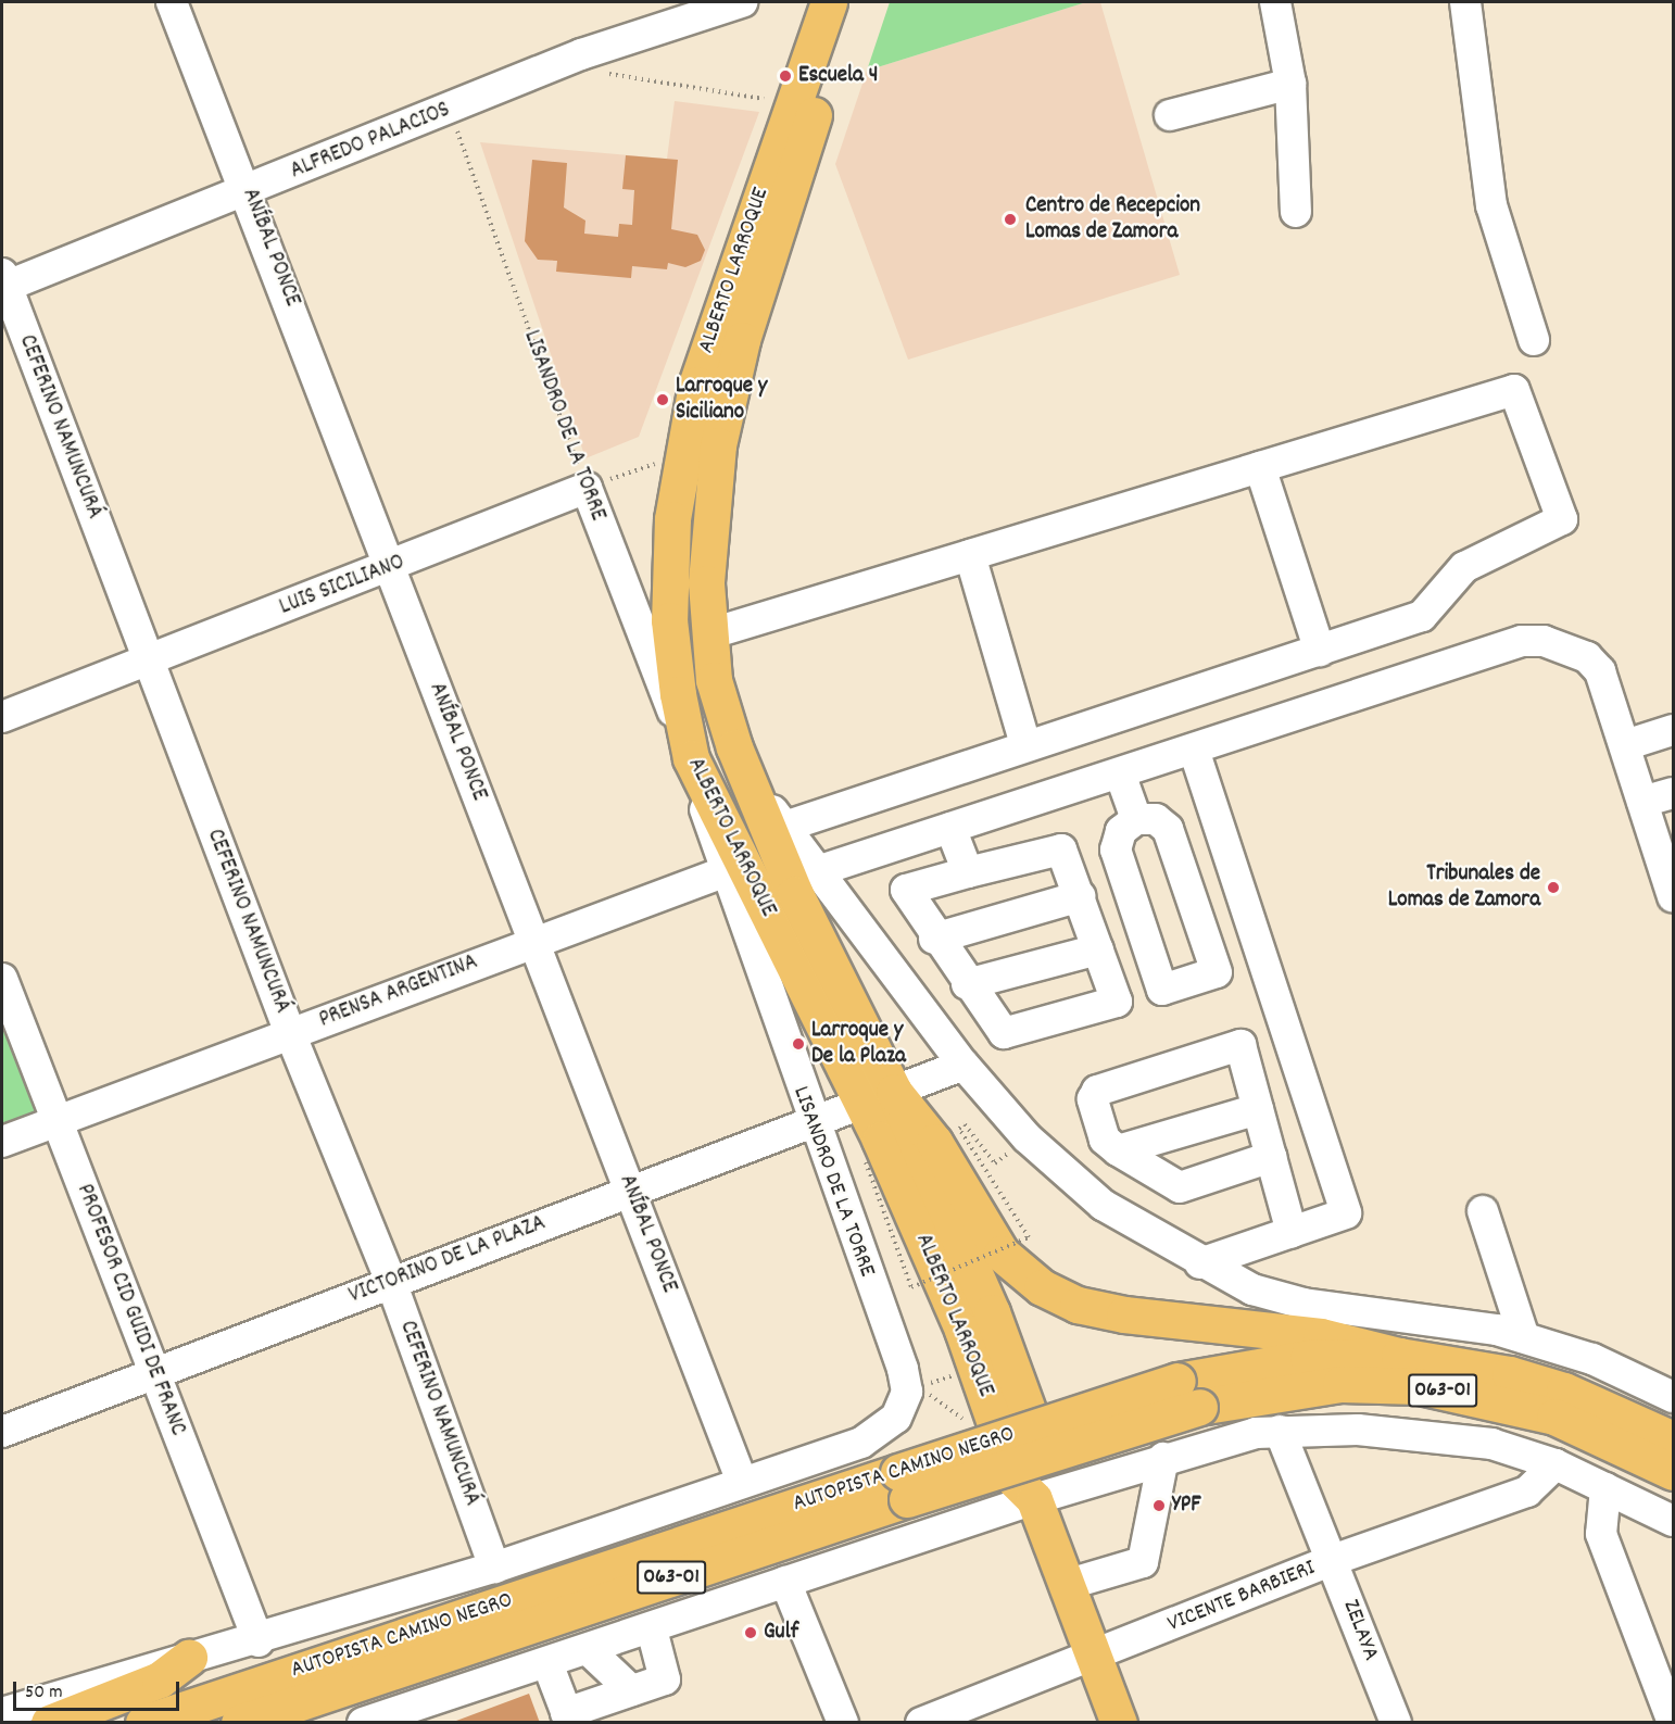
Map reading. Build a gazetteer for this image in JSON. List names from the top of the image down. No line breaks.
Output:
{"streets":{"main road":["ALBERTO LARROQUE","063-01","AUTOPISTA CAMINO NEGRO"],"street":["ALFREDO PALACIOS","ANÍBAL PONCE","LISANDRO DE LA TORRE","CEFERINO NAMUNCURÁ","LUIS SICILIANO","PRENSA ARGENTINA","VICTORINO DE LA PLAZA","PROFESOR CID GUIDI DE FRANC","VICENTE BARBIERI","ZELAYA"]},"crossings":[["ALFREDO PALACIOS","ANÍBAL PONCE"],["ALFREDO PALACIOS","LISANDRO DE LA TORRE"],["ALFREDO PALACIOS","CEFERINO NAMUNCURÁ"],["ANÍBAL PONCE","LISANDRO DE LA TORRE"],["ANÍBAL PONCE","LUIS SICILIANO"],["ANÍBAL PONCE","PRENSA ARGENTINA"],["ANÍBAL PONCE","VICTORINO DE LA PLAZA"],["ALBERTO LARROQUE","LISANDRO DE LA TORRE"],["ALBERTO LARROQUE","VICTORINO DE LA PLAZA"],["LISANDRO DE LA TORRE","LUIS SICILIANO"],["LISANDRO DE LA TORRE","PRENSA ARGENTINA"],["LISANDRO DE LA TORRE","VICTORINO DE LA PLAZA"],["CEFERINO NAMUNCURÁ","LUIS SICILIANO"],["CEFERINO NAMUNCURÁ","PRENSA ARGENTINA"],["CEFERINO NAMUNCURÁ","VICTORINO DE LA PLAZA"],["PRENSA ARGENTINA","PROFESOR CID GUIDI DE FRANC"],["VICTORINO DE LA PLAZA","PROFESOR CID GUIDI DE FRANC"],["VICENTE BARBIERI","ZELAYA"]],"places":["Escuela 4","Centro de Recepcion Lomas de Zamora","Larroque y Siciliano","Tribunales de Lomas de Zamora","Larroque y De la Plaza","YPF","Gulf"],"scale_bar":"50 m"}
